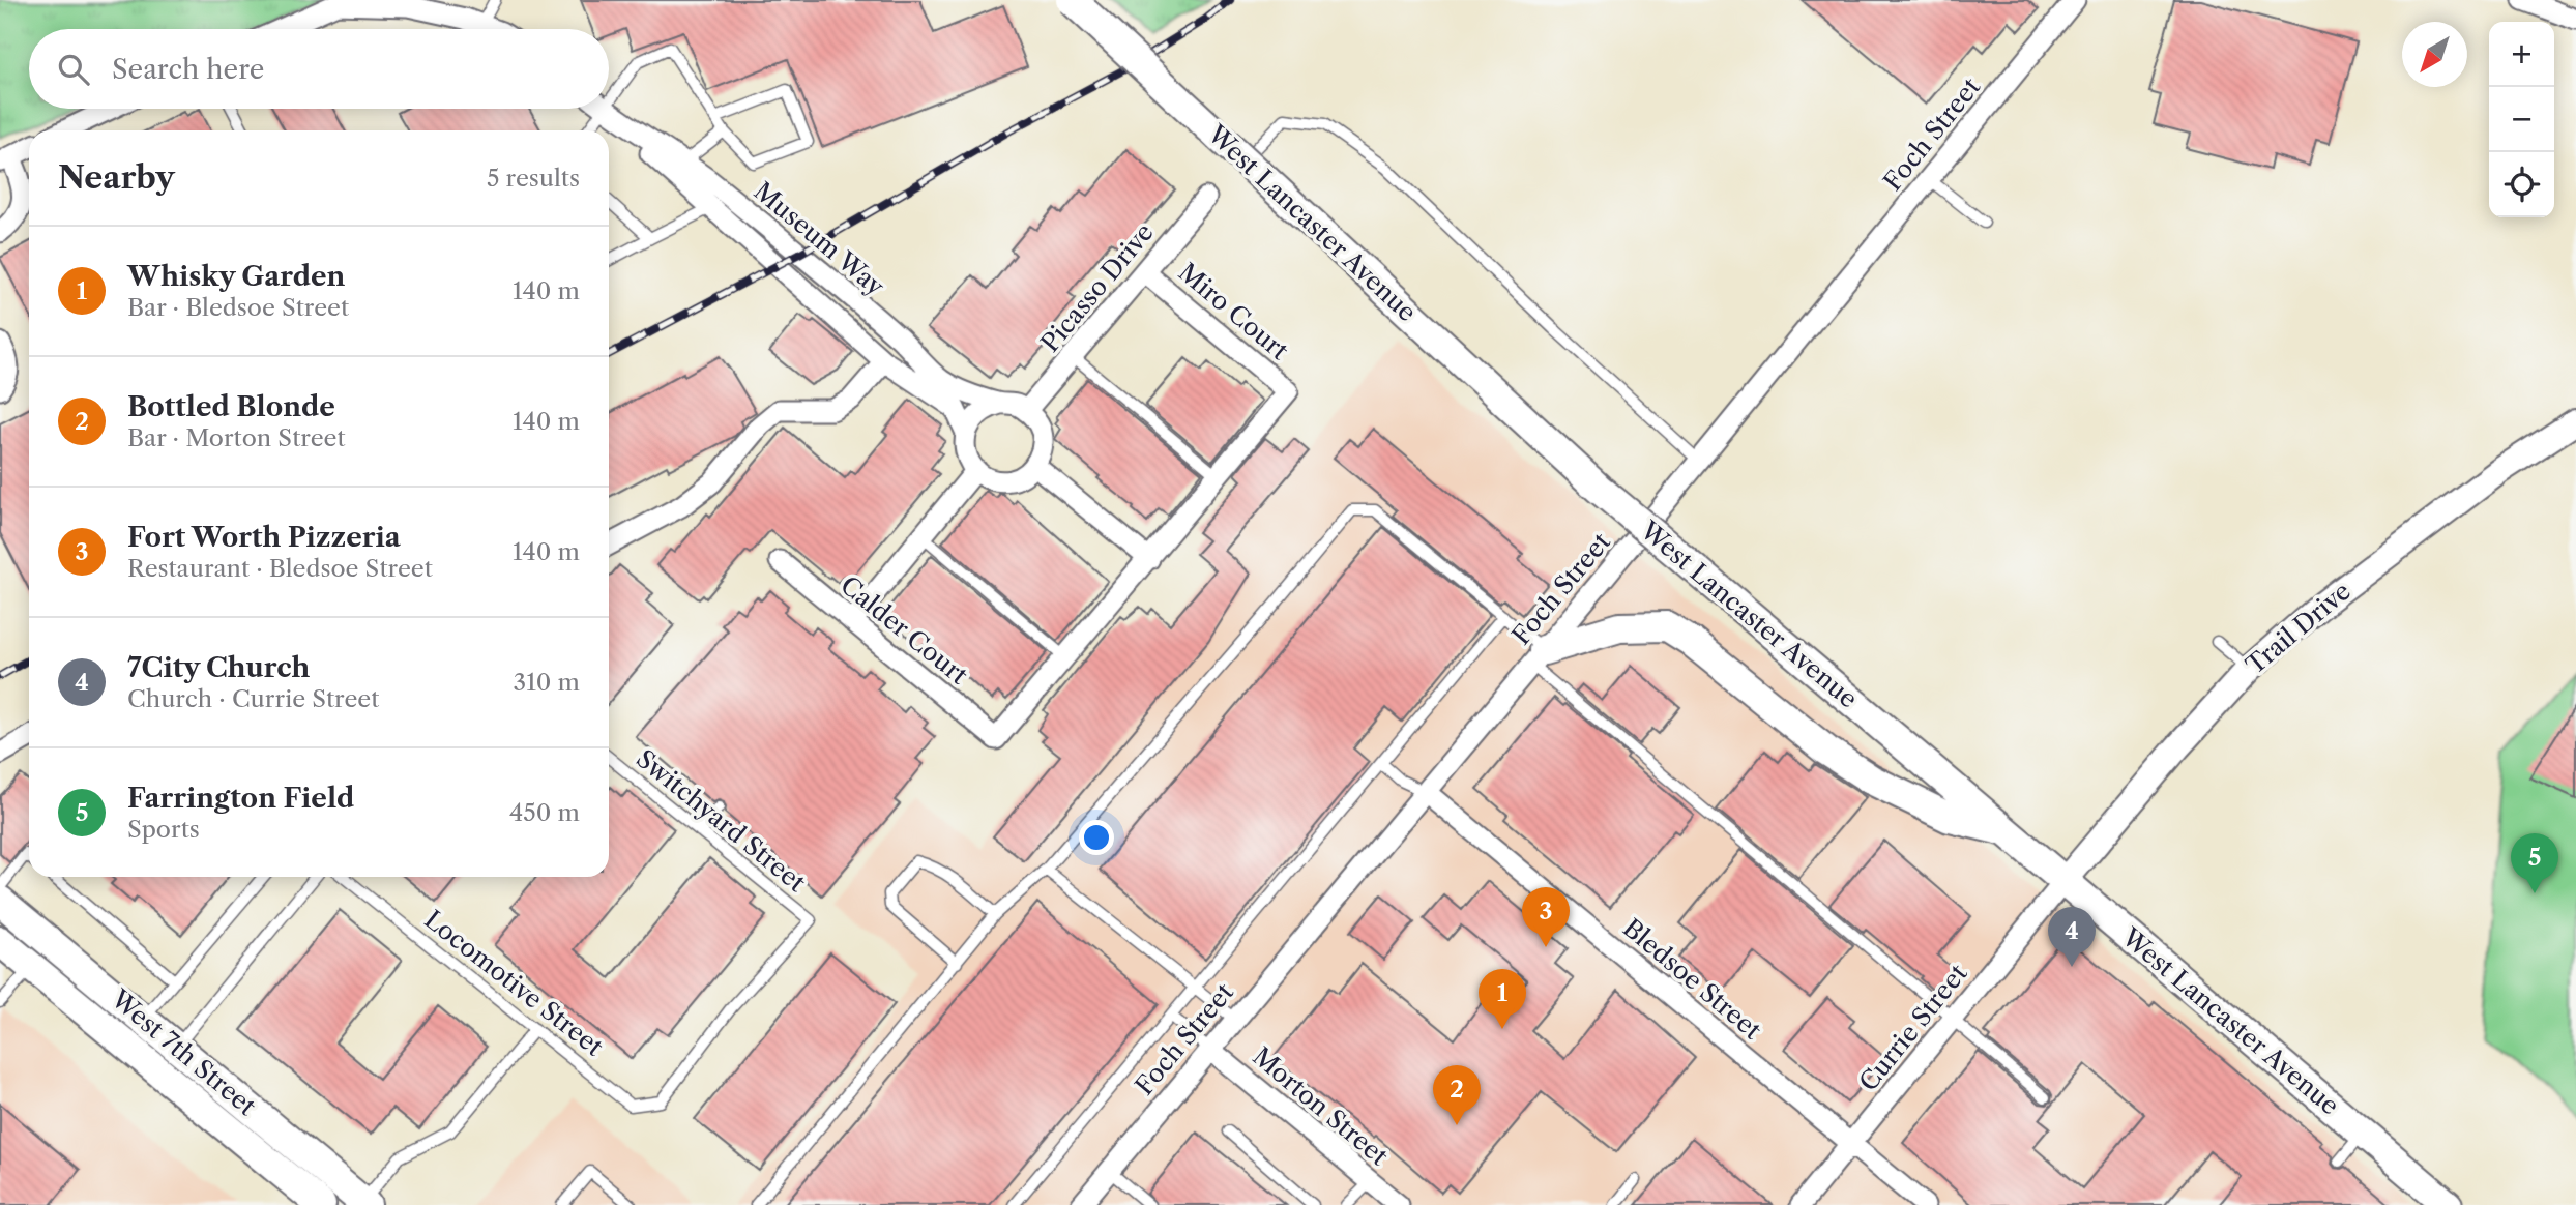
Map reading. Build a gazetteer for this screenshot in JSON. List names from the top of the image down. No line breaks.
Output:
{"streets":{"main road":["West Lancaster Avenue","West 7th Street"],"street":["Foch Street","Museum Way","Picasso Drive","Miro Court","Trail Drive","Calder Court","Bledsoe Street","Currie Street","Morton Street"],"lane":["Switchyard Street","Locomotive Street"]},"crossings":[["Foch Street","Bledsoe Street"],["Foch Street","Morton Street"],["West Lancaster Avenue","Trail Drive"],["West Lancaster Avenue","Currie Street"],["Museum Way","Picasso Drive"],["Picasso Drive","Miro Court"],["Trail Drive","Currie Street"],["Switchyard Street","Locomotive Street"],["Bledsoe Street","Currie Street"]],"north":"bottom left","page":{"map_buttons":["+","−"],"search":"Search here","heading":["Nearby","5 results"],"list":[{"mark":"1","name":"Whisky Garden","note":"Bar · Bledsoe Street","value":"140 m"},{"mark":"2","name":"Bottled Blonde","note":"Bar · Morton Street","value":"140 m"},{"mark":"3","name":"Fort Worth Pizzeria","note":"Restaurant · Bledsoe Street","value":"140 m"},{"mark":"4","name":"7City Church","note":"Church · Currie Street","value":"310 m"},{"mark":"5","name":"Farrington Field","note":"Sports","value":"450 m"}],"pins":["5","3","4","1","2"]}}
